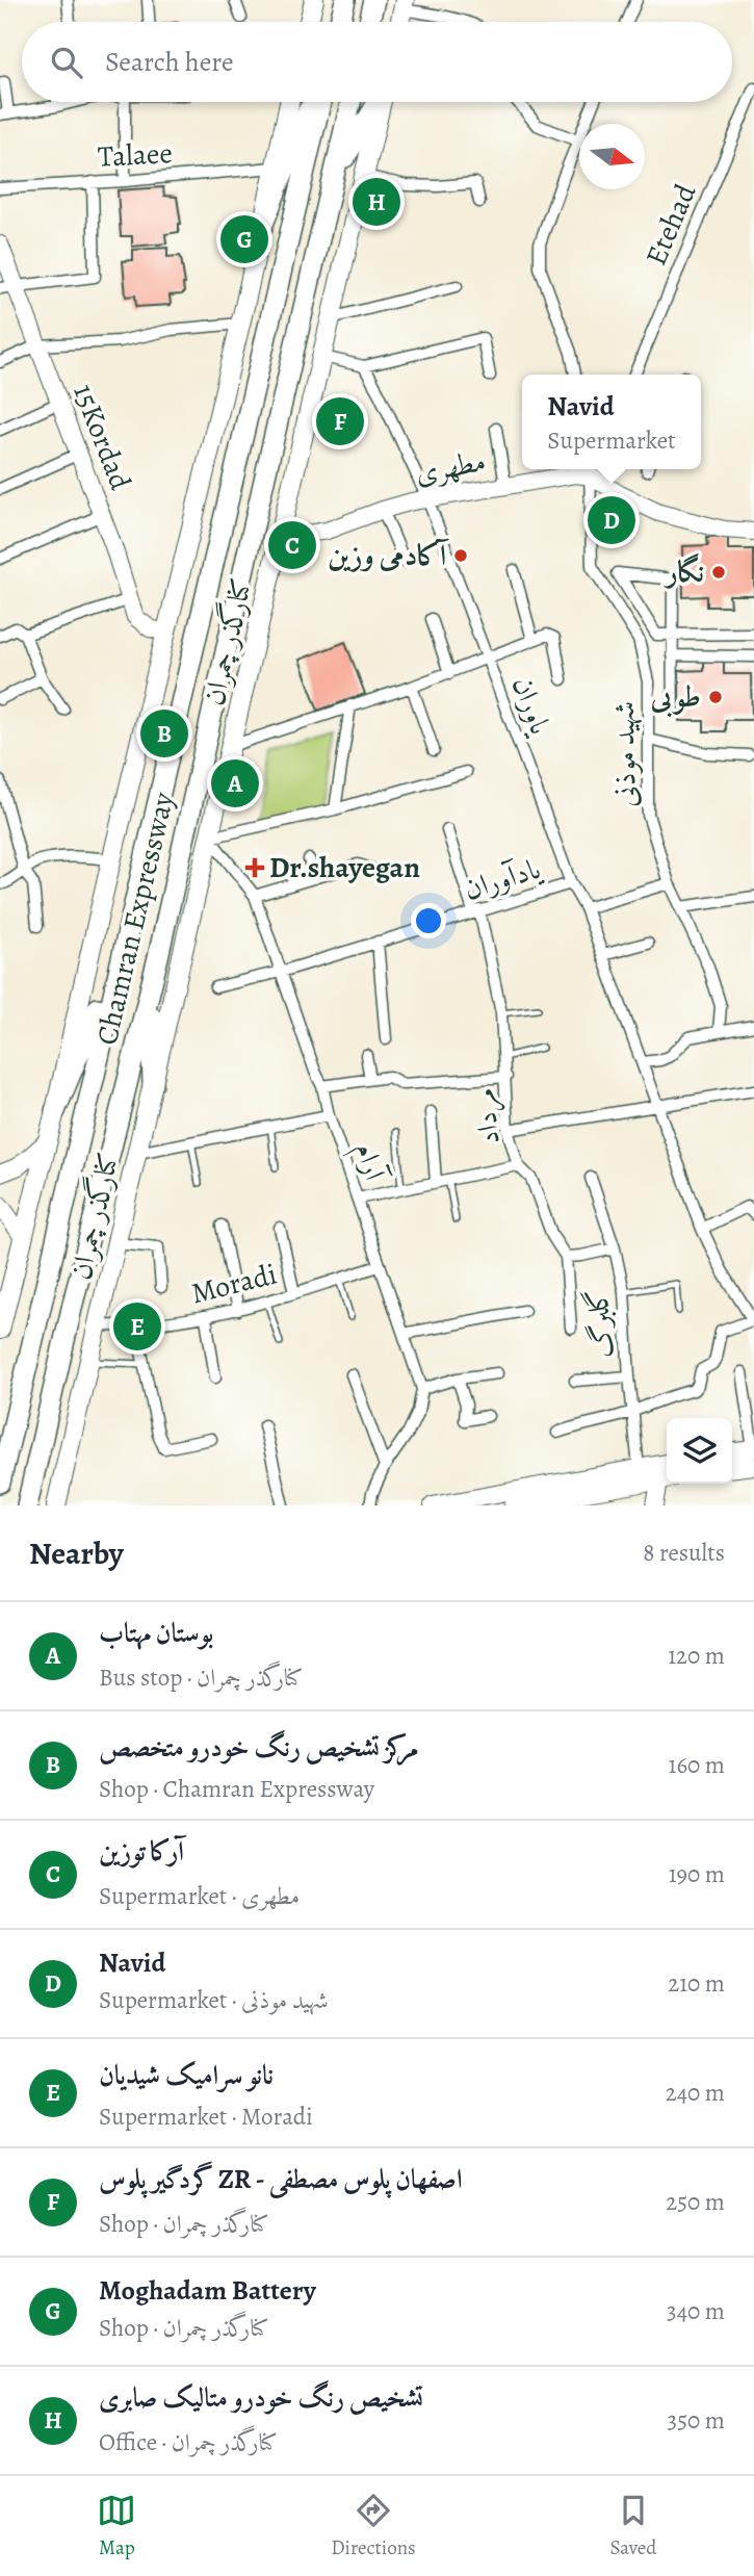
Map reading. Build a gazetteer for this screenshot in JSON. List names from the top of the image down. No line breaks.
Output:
{"streets":{"highway":["Chamran Expressway"],"main road":["کنارگذر چمران"],"street":["Talaee","Etehad","15Kordad","مطهری","یاوران","شهید موذنی","یادآوران","مرداد","آرام","Moradi","گلبرگ"]},"crossings":[["مطهری","کنارگذر چمران"],["مطهری","یاوران"],["کنارگذر چمران","آرام"],["کنارگذر چمران","Moradi"],["یاوران","یادآوران"],["یاوران","گلبرگ"],["یادآوران","مرداد"],["یادآوران","آرام"],["آرام","Moradi"]],"places":{"other":["آکادمی وزین","نگار","طوبی"],"health":["Dr.shayegan"]},"north":"right","page":{"search":"Search here","pins":["H","G","F","D","C","B","A","E"],"popup":["Navid","Supermarket"],"heading":["Nearby","8 results"],"list":[{"mark":"A","name":"بوستان مهتاب","note":"Bus stop · کنارگذر چمران","value":"120 m"},{"mark":"B","name":"مرکز تشخیص رنگ خودرو متخصص","note":"Shop · Chamran Expressway","value":"160 m"},{"mark":"C","name":"آرکا توزین","note":"Supermarket · مطهری","value":"190 m"},{"mark":"D","name":"Navid","note":"Supermarket · شهید موذنی","value":"210 m"},{"mark":"E","name":"نانو سرامیک شیدیان","note":"Supermarket · Moradi","value":"240 m"},{"mark":"F","name":"گردگیر پلوس ZR - اصفهان پلوس مصطفی","note":"Shop · کنارگذر چمران","value":"250 m"},{"mark":"G","name":"Moghadam Battery","note":"Shop · کنارگذر چمران","value":"340 m"},{"mark":"H","name":"تشخیص رنگ خودرو متالیک صابری","note":"Office · کنارگذر چمران","value":"350 m"}],"nav":["Map","Directions","Saved"]}}
